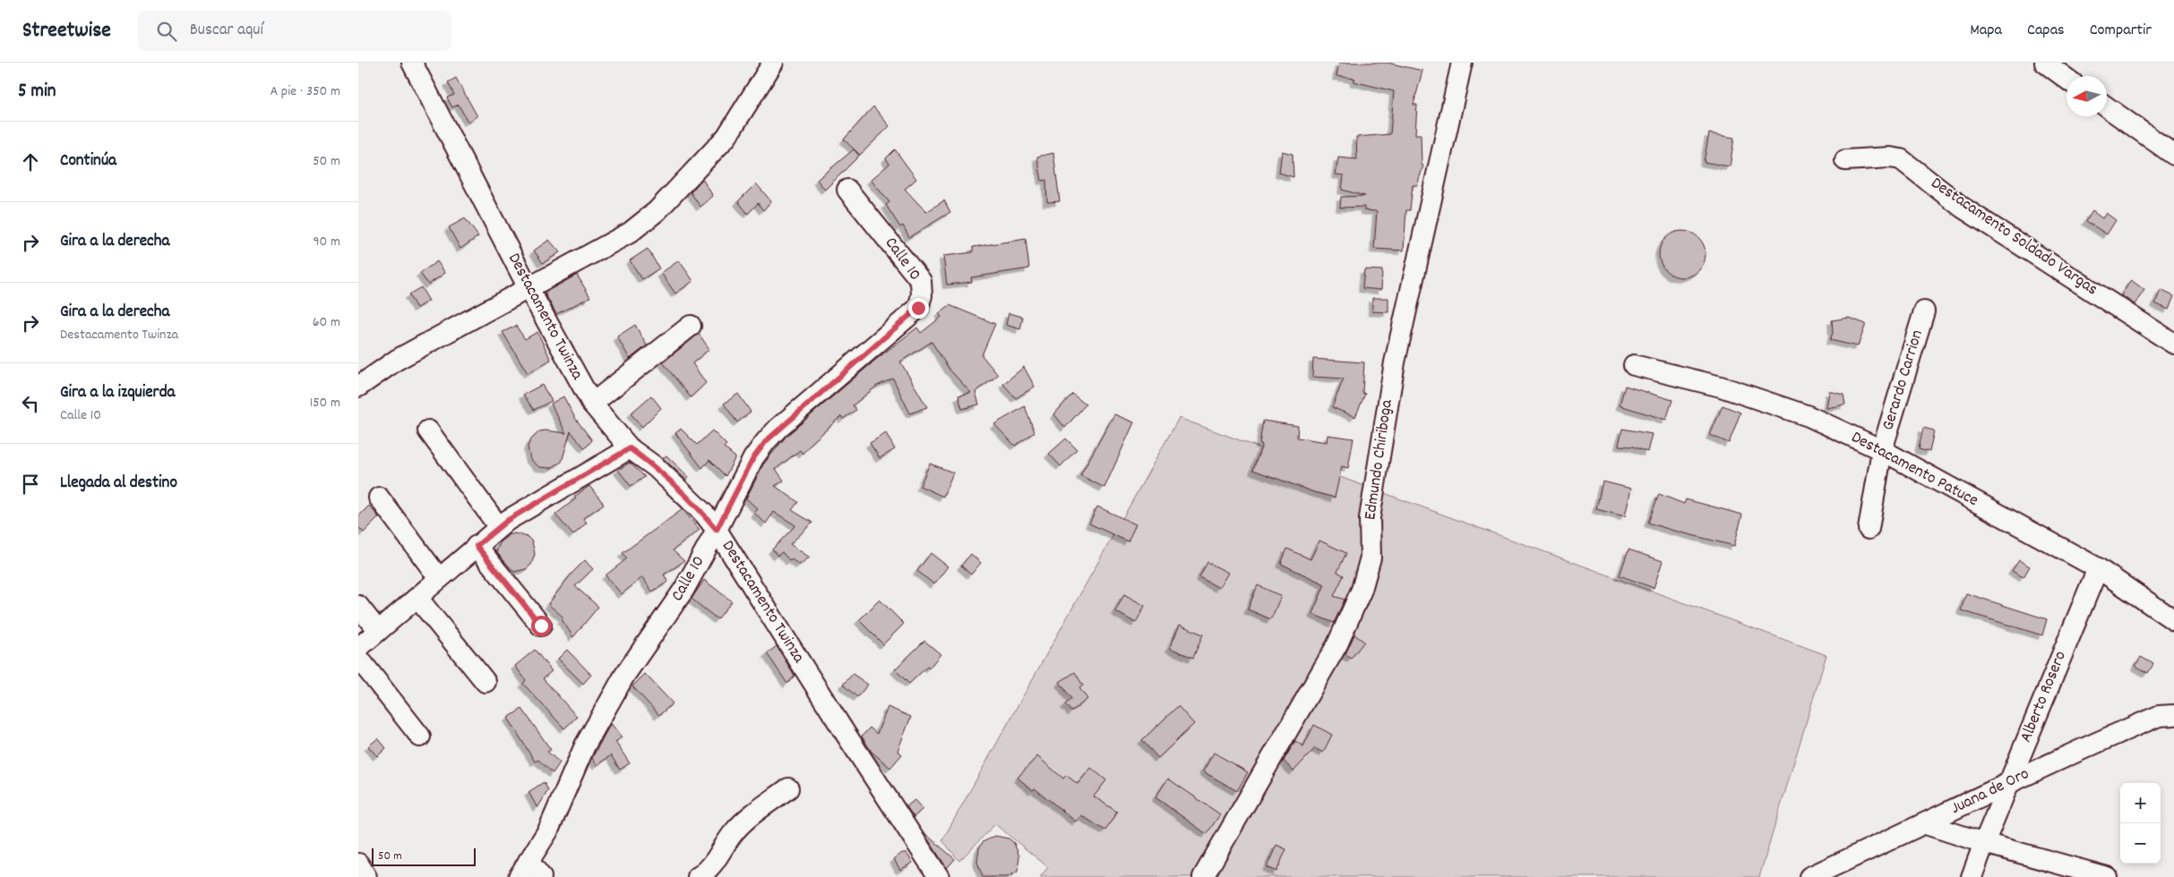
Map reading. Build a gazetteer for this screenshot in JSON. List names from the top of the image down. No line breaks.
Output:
{"streets":{"street":["Destacamento Soldado Vargas","Calle 10","Destacamento Twinza","Gerardo Carrion","Edmundo Chiriboga","Destacamento Patuce","Alberto Rosero","Juana de Oro"]},"crossings":[["Calle 10","Destacamento Twinza"],["Gerardo Carrion","Destacamento Patuce"],["Destacamento Patuce","Alberto Rosero"],["Alberto Rosero","Juana de Oro"]],"scale_bar":"50 m","north":"left","page":{"header":"Streetwise","search":"Buscar aquí","nav":["Mapa","Capas","Compartir"],"heading":["5 min","A pie · 350 m"],"list":[["Continúa","50 m"],["Gira a la derecha","90 m"],["Gira a la derecha","Destacamento Twinza","60 m"],["Gira a la izquierda","Calle 10","150 m"],"Llegada al destino"],"map_buttons":["+","−"],"scale":"50 m"}}
